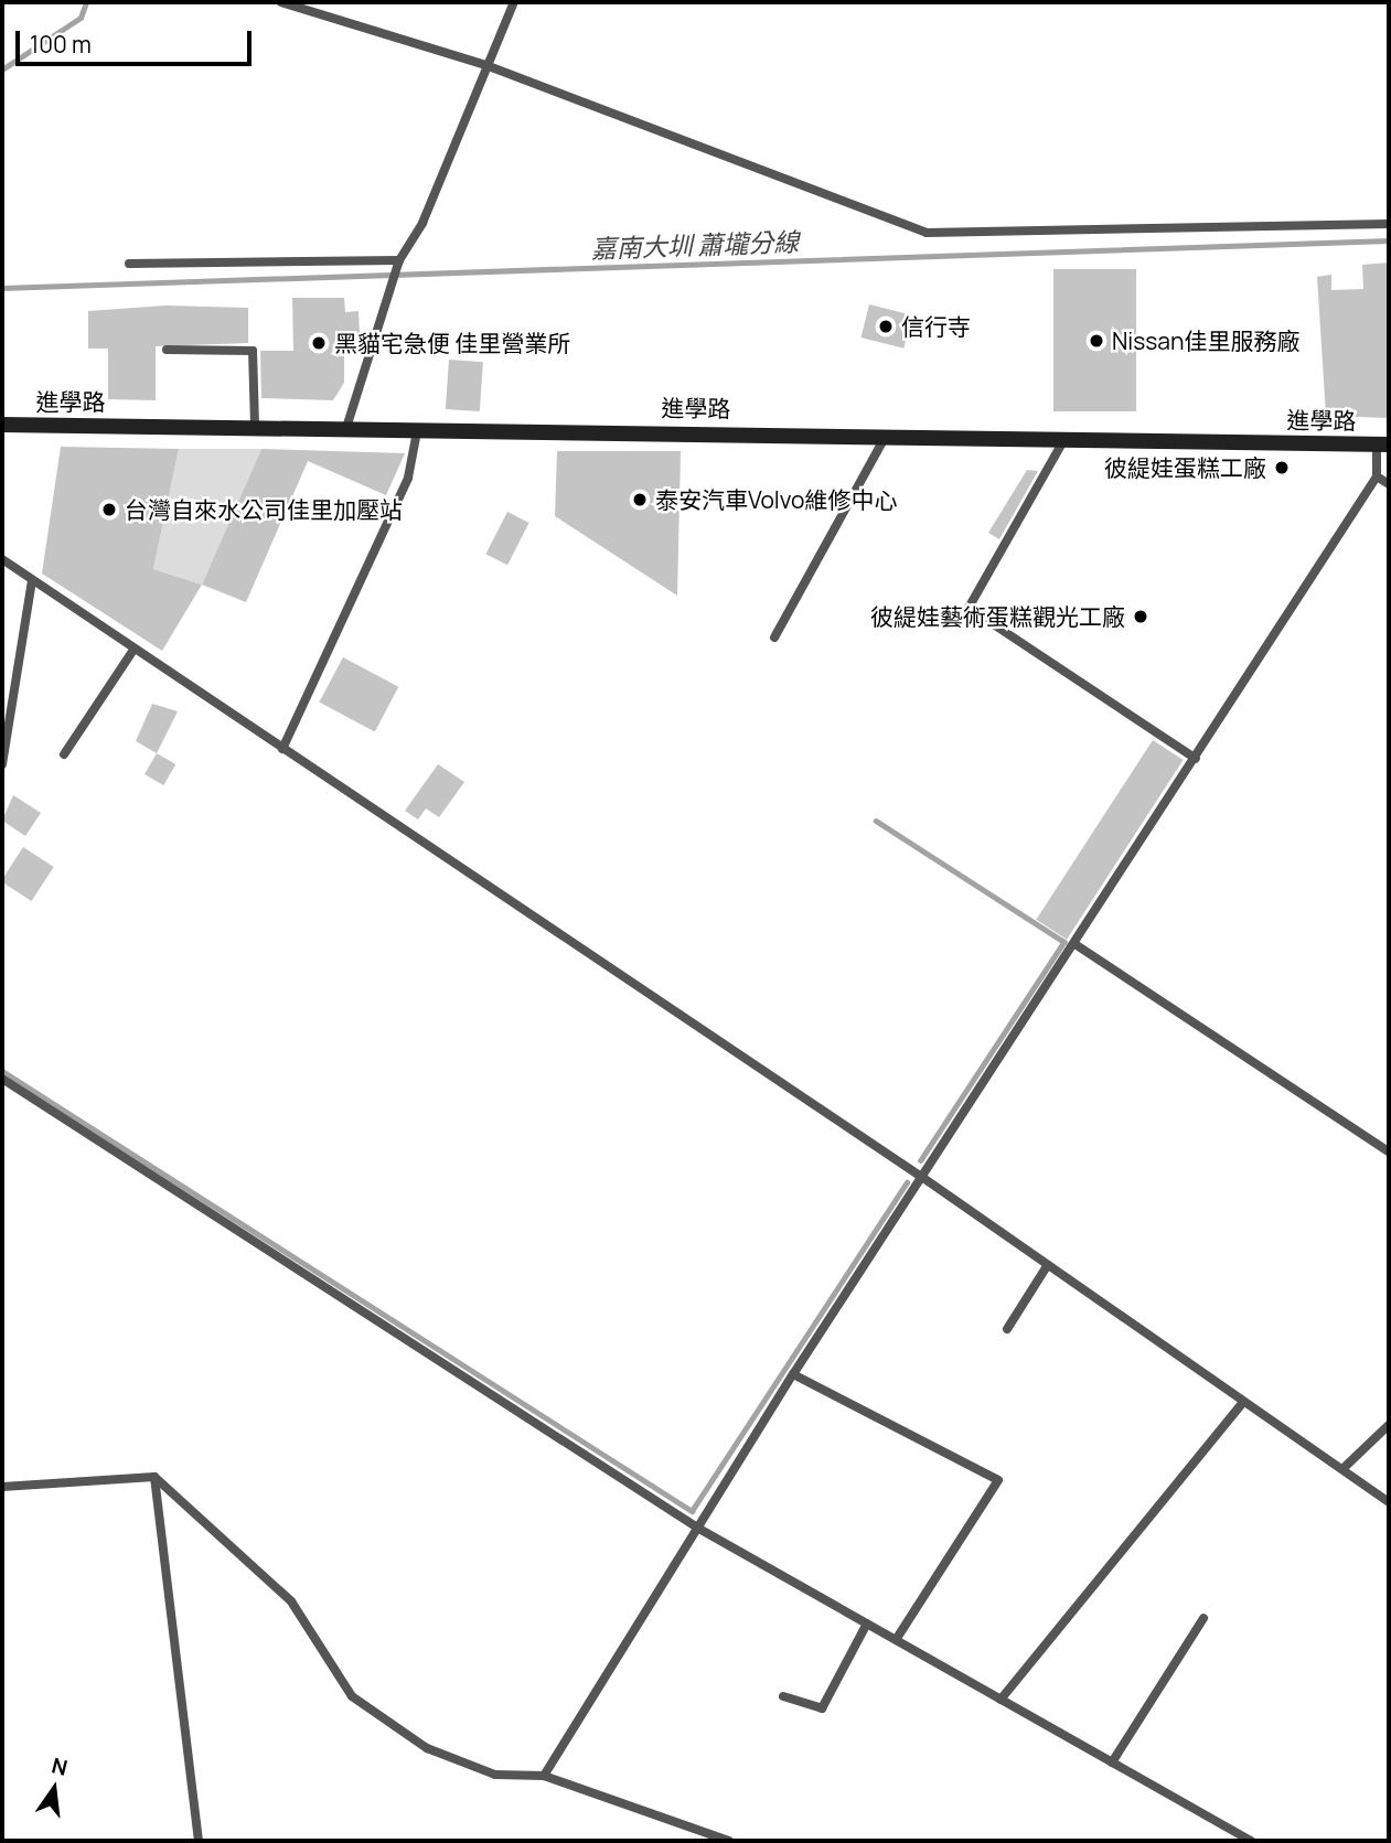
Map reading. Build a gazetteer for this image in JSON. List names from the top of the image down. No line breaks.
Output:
{"streets":{"main road":["進學路"]},"water":["嘉南大圳 蕭壠分線"],"places":["信行寺","Nissan佳里服務廠","黑貓宅急便 佳里營業所","彼緹娃蛋糕工廠","泰安汽車Volvo維修中心","台灣自來水公司佳里加壓站","彼緹娃藝術蛋糕觀光工廠"],"scale_bar":"100 m","north":"top"}
